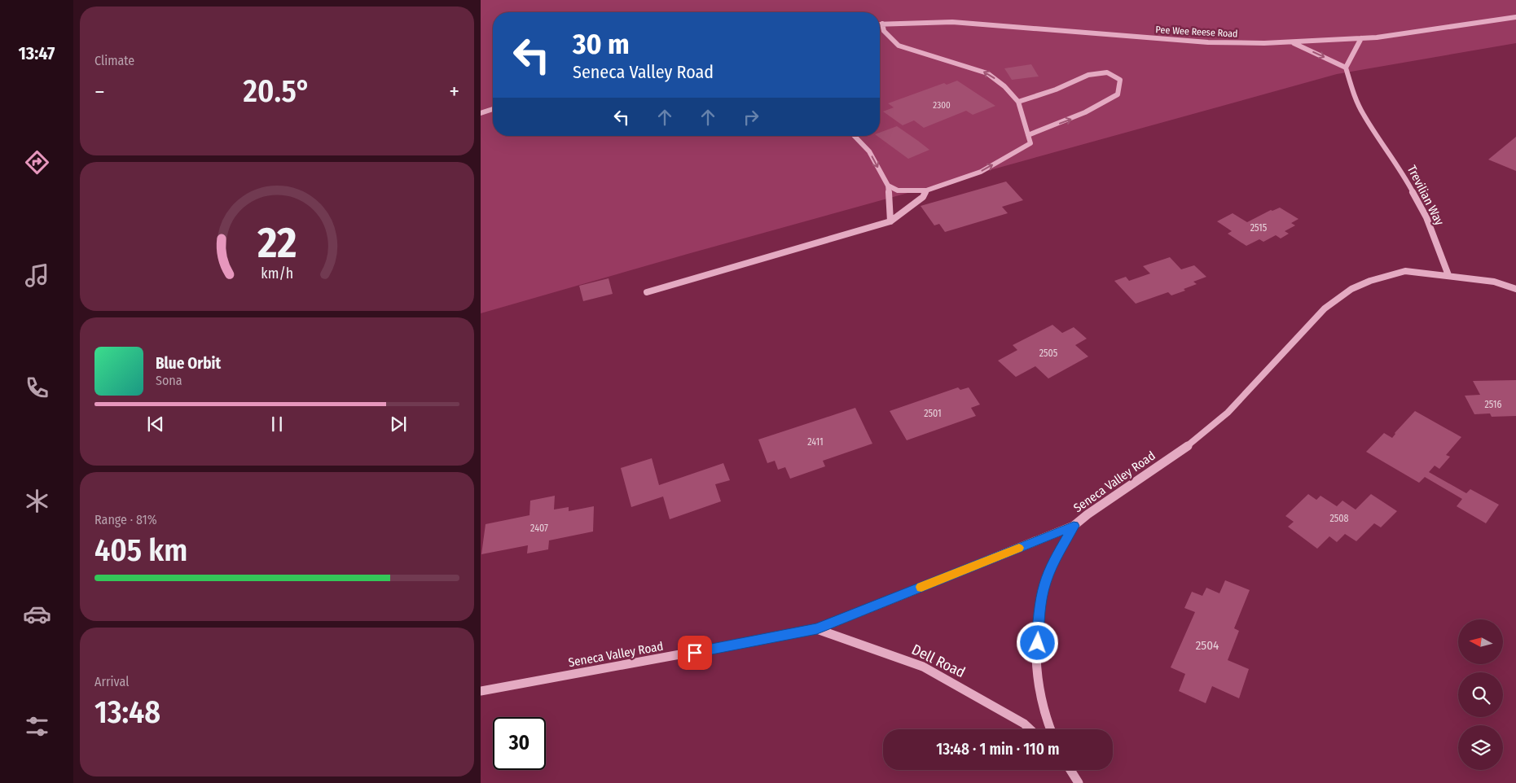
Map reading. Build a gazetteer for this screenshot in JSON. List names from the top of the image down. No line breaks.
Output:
{"streets":{"street":["Pee Wee Reese Road","Trevilian Way","Seneca Valley Road","Dell Road"]},"crossings":[["Trevilian Way","Seneca Valley Road"],["Seneca Valley Road","Dell Road"]],"house_numbers":["2300","2515","2505","2516","2501","2411","2508","2407","2504"],"north":"left","page":{"tabs":"13:47","tile":["Climate",["Range · 81%","405 km"],["Arrival","13:48"]],"turn":["30 m","Seneca Valley Road"],"heat":["−","20.5°","+"],"song":["Blue Orbit","Sona"],"limit":"30","trip":"13:48 · 1 min · 110 m","gauge":["22","km/h"]}}
